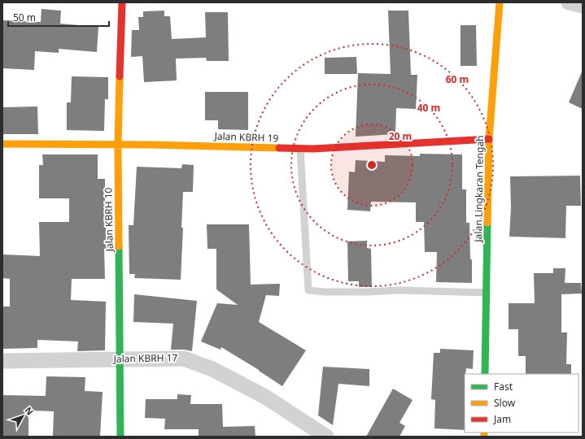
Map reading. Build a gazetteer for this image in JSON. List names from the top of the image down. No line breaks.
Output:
{"streets":{"street":["Jalan KBRH 19","Jalan Lingkaran Tengah","Jalan KBRH 10","Jalan KBRH 17"]},"crossings":[["Jalan KBRH 19","Jalan Lingkaran Tengah"],["Jalan KBRH 19","Jalan KBRH 10"],["Jalan KBRH 10","Jalan KBRH 17"]],"legend":["Fast","Slow","Jam"],"scale_bar":"50 m","north":"top right","rings":["60 m","40 m","20 m"]}
